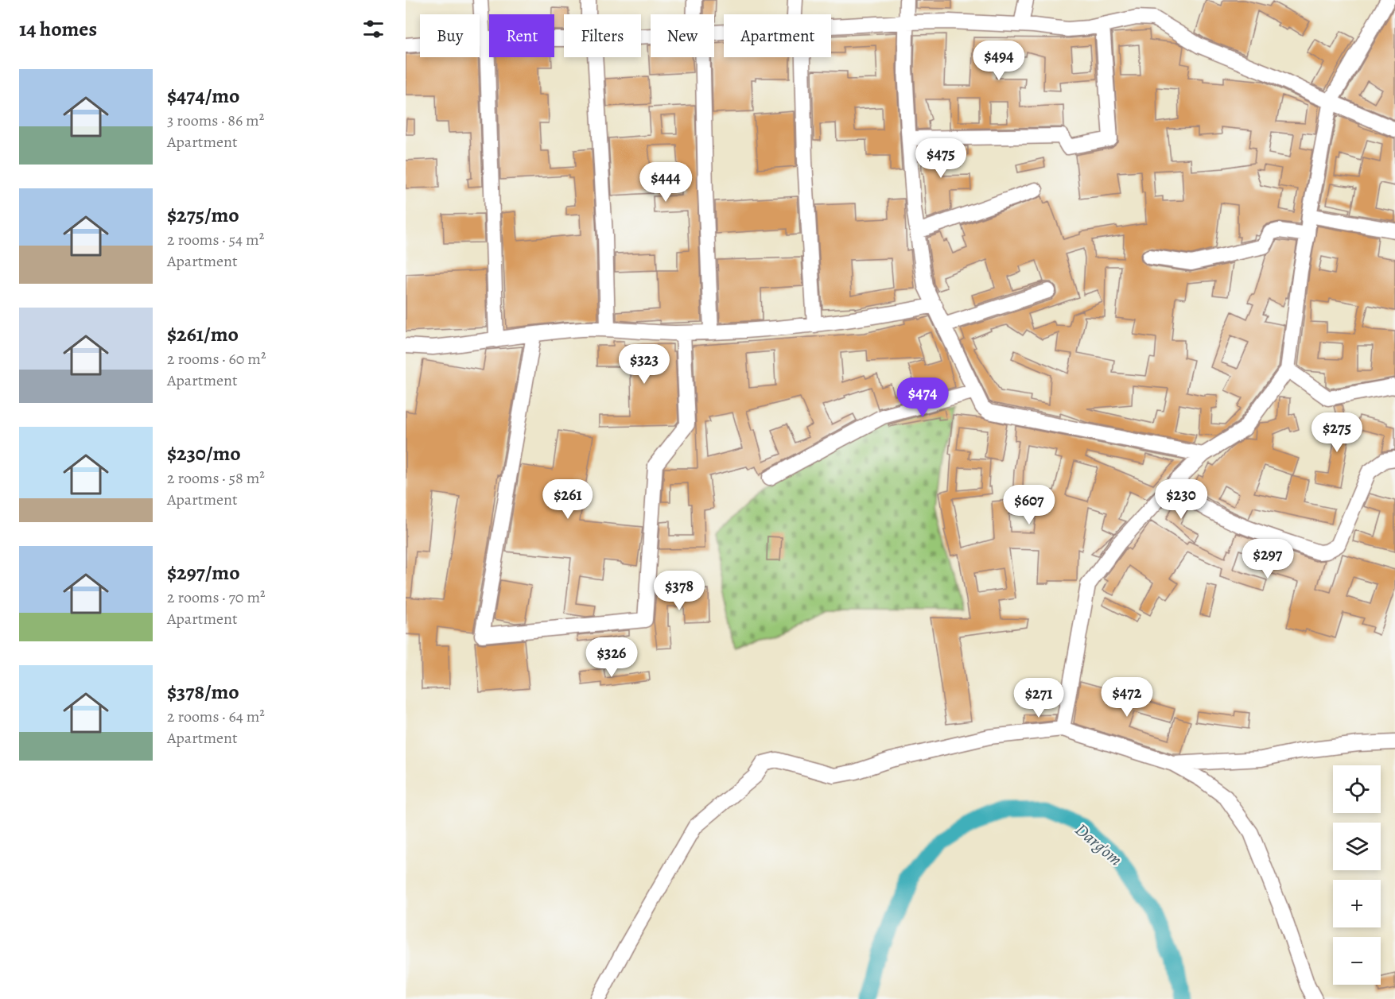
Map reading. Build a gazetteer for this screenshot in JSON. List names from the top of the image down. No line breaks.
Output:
{"water":["Darg'om"],"page":{"heading":"14 homes","chip":["Buy","Rent","Filters","New","Apartment"],"price":["$494","$475","$444","$323","$474","$275","$261","$230","$607","$297","$378","$326","$472","$271"],"list":[{"name":"$474/mo","note":"3 rooms · 86 m² · Apartment"},{"name":"$275/mo","note":"2 rooms · 54 m² · Apartment"},{"name":"$261/mo","note":"2 rooms · 60 m² · Apartment"},{"name":"$230/mo","note":"2 rooms · 58 m² · Apartment"},{"name":"$297/mo","note":"2 rooms · 70 m² · Apartment"},{"name":"$378/mo","note":"2 rooms · 64 m² · Apartment"}],"map_buttons":["+","−"]}}
